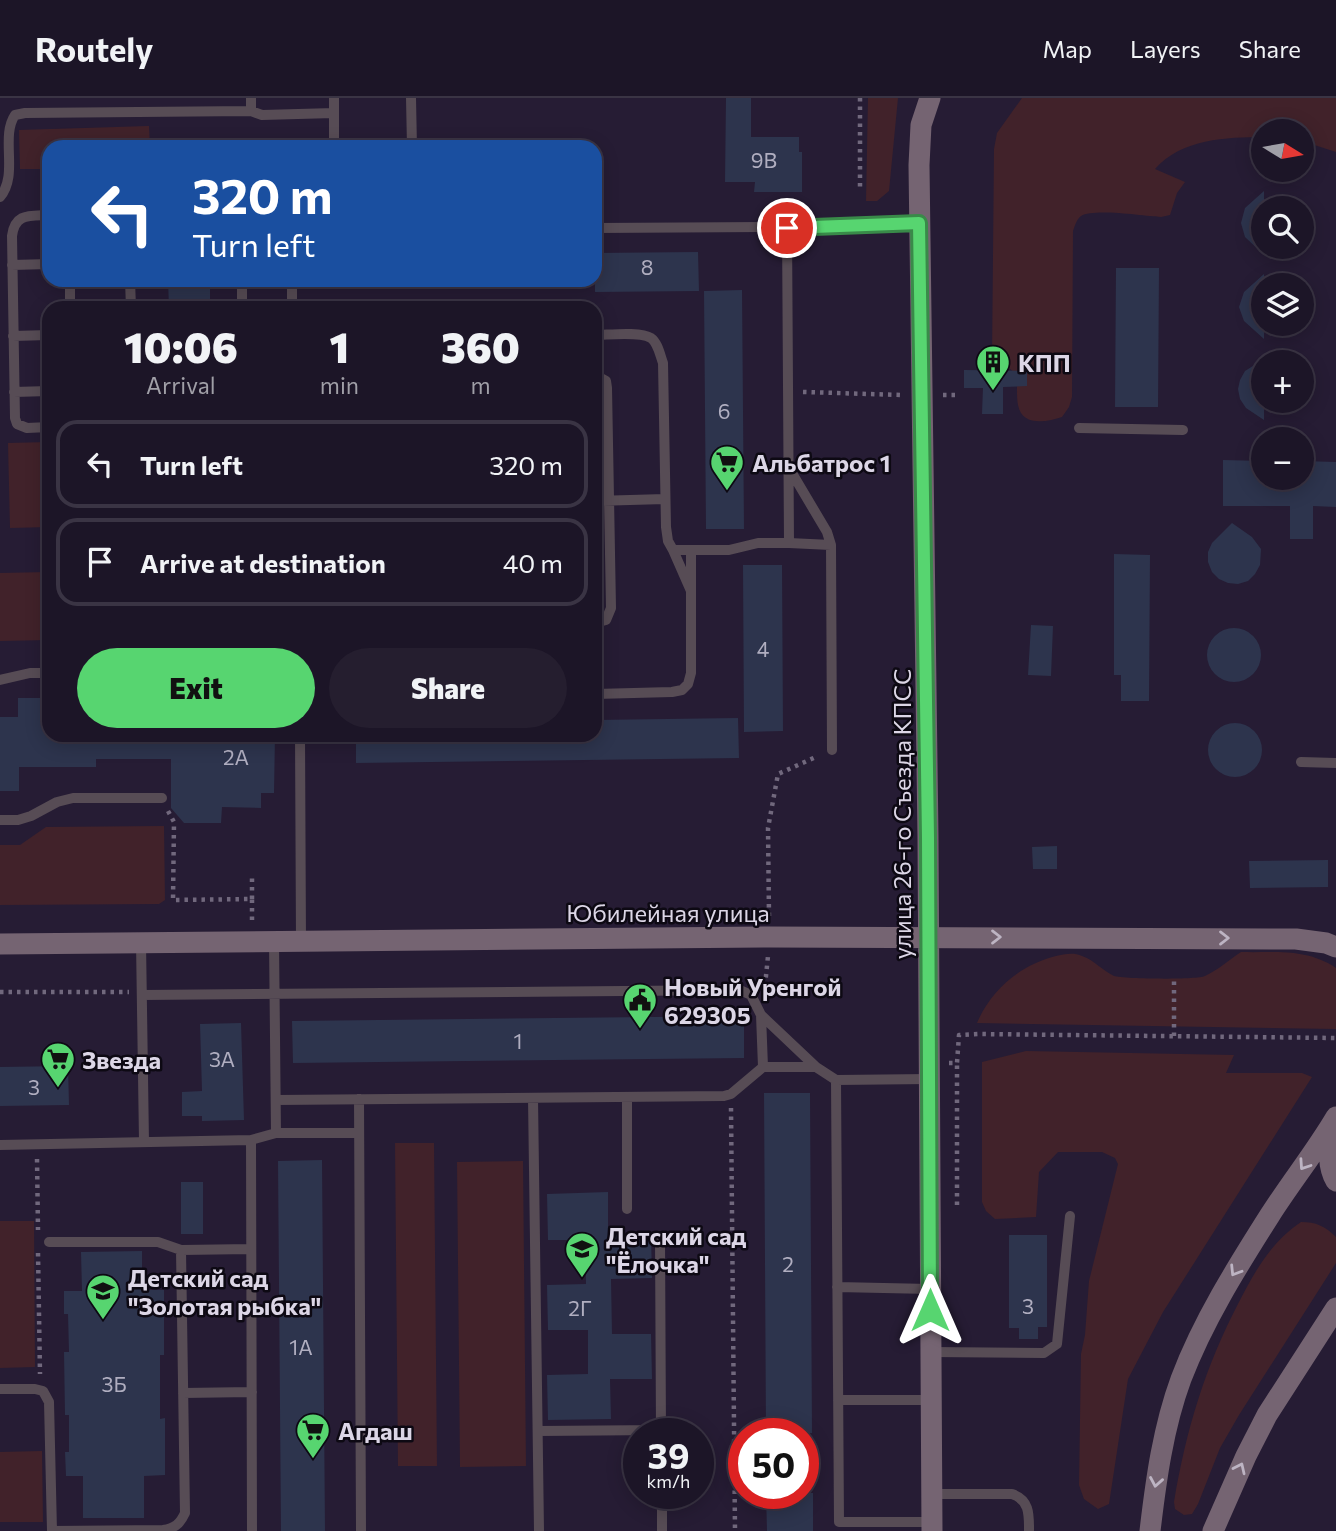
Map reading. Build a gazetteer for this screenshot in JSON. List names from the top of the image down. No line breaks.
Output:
{"streets":{"main road":["улица 26-го Съезда КПСС","Юбилейная улица"]},"crossings":[["улица 26-го Съезда КПСС","Юбилейная улица"]],"places":{"building":["КПП"],"supermarket":["Альбатрос 1","Звезда","Агдаш"],"public building":["Новый Уренгой 629305"],"school or university":["Детский сад \"Ёлочка\"","Детский сад \"Золотая рыбка\""]},"house_numbers":["9В","8","6","4","2А","1","3А","3","2","3","2Г","1А","3Б"],"north":"right","page":{"header":"Routely","nav":["Map","Layers","Share"],"map_buttons":["+","−"],"turn":["320 m","Turn left"],"eta":["10:06","Arrival","1","min","360","m"],"list":[{"name":"Turn left","value":"320 m"},{"name":"Arrive at destination","value":"40 m"}],"buttons":["Exit","Share"],"speed":"39 km/h","limit":"50"}}
